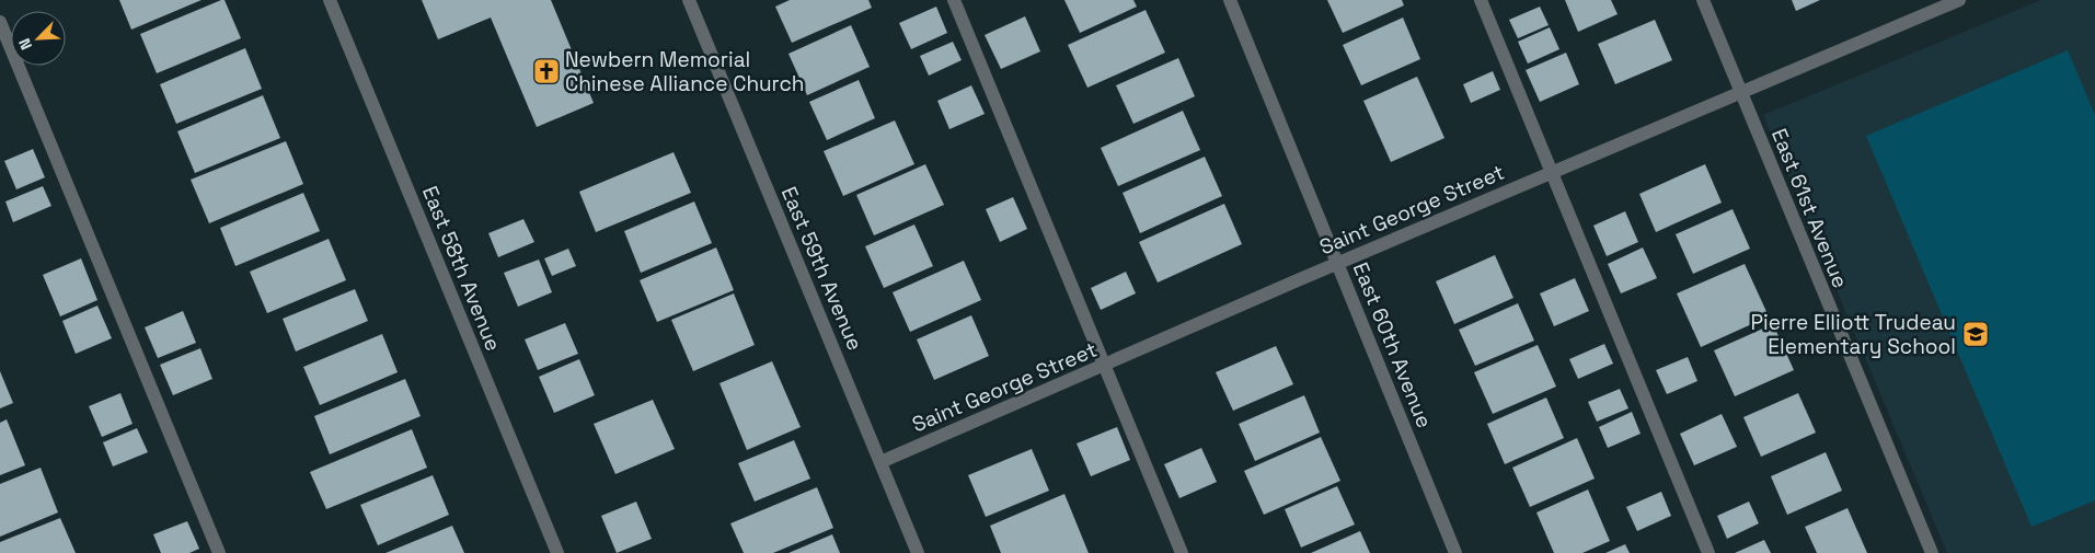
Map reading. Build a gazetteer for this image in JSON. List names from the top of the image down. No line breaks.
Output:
{"streets":{"street":["East 61st Avenue","Saint George Street","East 58th Avenue","East 59th Avenue","East 60th Avenue"]},"crossings":[["East 61st Avenue","Saint George Street"],["Saint George Street","East 59th Avenue"],["Saint George Street","East 60th Avenue"]],"places":{"church":["Newbern Memorial Chinese Alliance Church"],"school or university":["Pierre Elliott Trudeau Elementary School"]},"north":"bottom left"}
